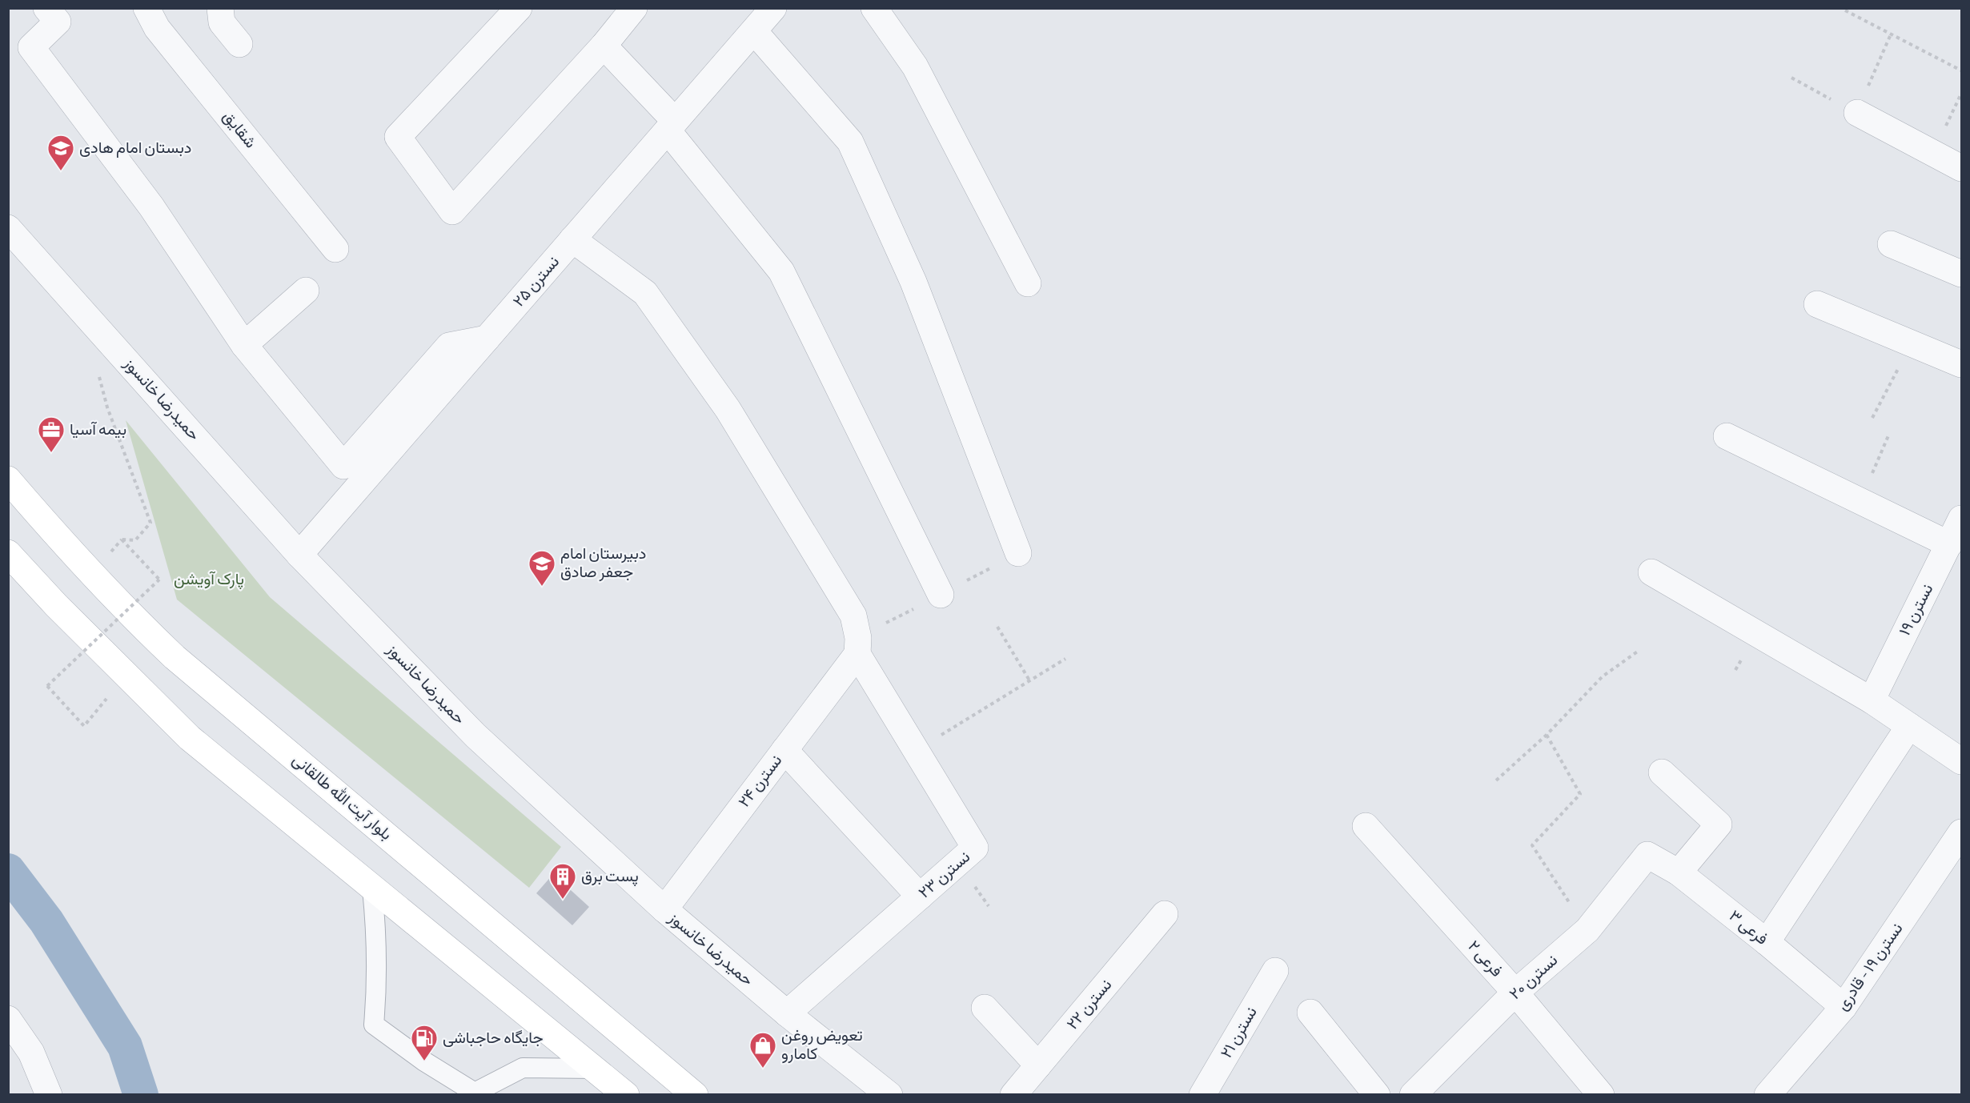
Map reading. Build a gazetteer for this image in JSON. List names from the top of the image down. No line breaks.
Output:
{"streets":{"main road":["بلوار آیت الله طالقانی"],"street":["شقایق","نسترن ۲۵","حمیدرضا خانسوز","نسترن ۱۹","نسترن ۲۴","نسترن ۲۳","فرعی ۳","فرعی ۲","نسترن ۱۹ - قادری","نسترن ۲۰","نسترن ۲۲","نسترن ۲۱"]},"crossings":[["نسترن ۲۵","حمیدرضا خانسوز"],["حمیدرضا خانسوز","نسترن ۲۴"],["حمیدرضا خانسوز","نسترن ۲۳"],["نسترن ۲۴","نسترن ۲۳"],["فرعی ۳","نسترن ۱۹ - قادری"],["فرعی ۳","نسترن ۲۰"],["فرعی ۲","نسترن ۲۰"]],"parks":["پارک آویشن"],"places":{"school or university":["دبستان امام هادی","دبیرستان امام جعفر صادق"],"office":["بیمه آسیا"],"building":["پست برق"],"fuel station":["جایگاه حاجباشی"],"shop":["تعویض روغن کامارو"]}}
